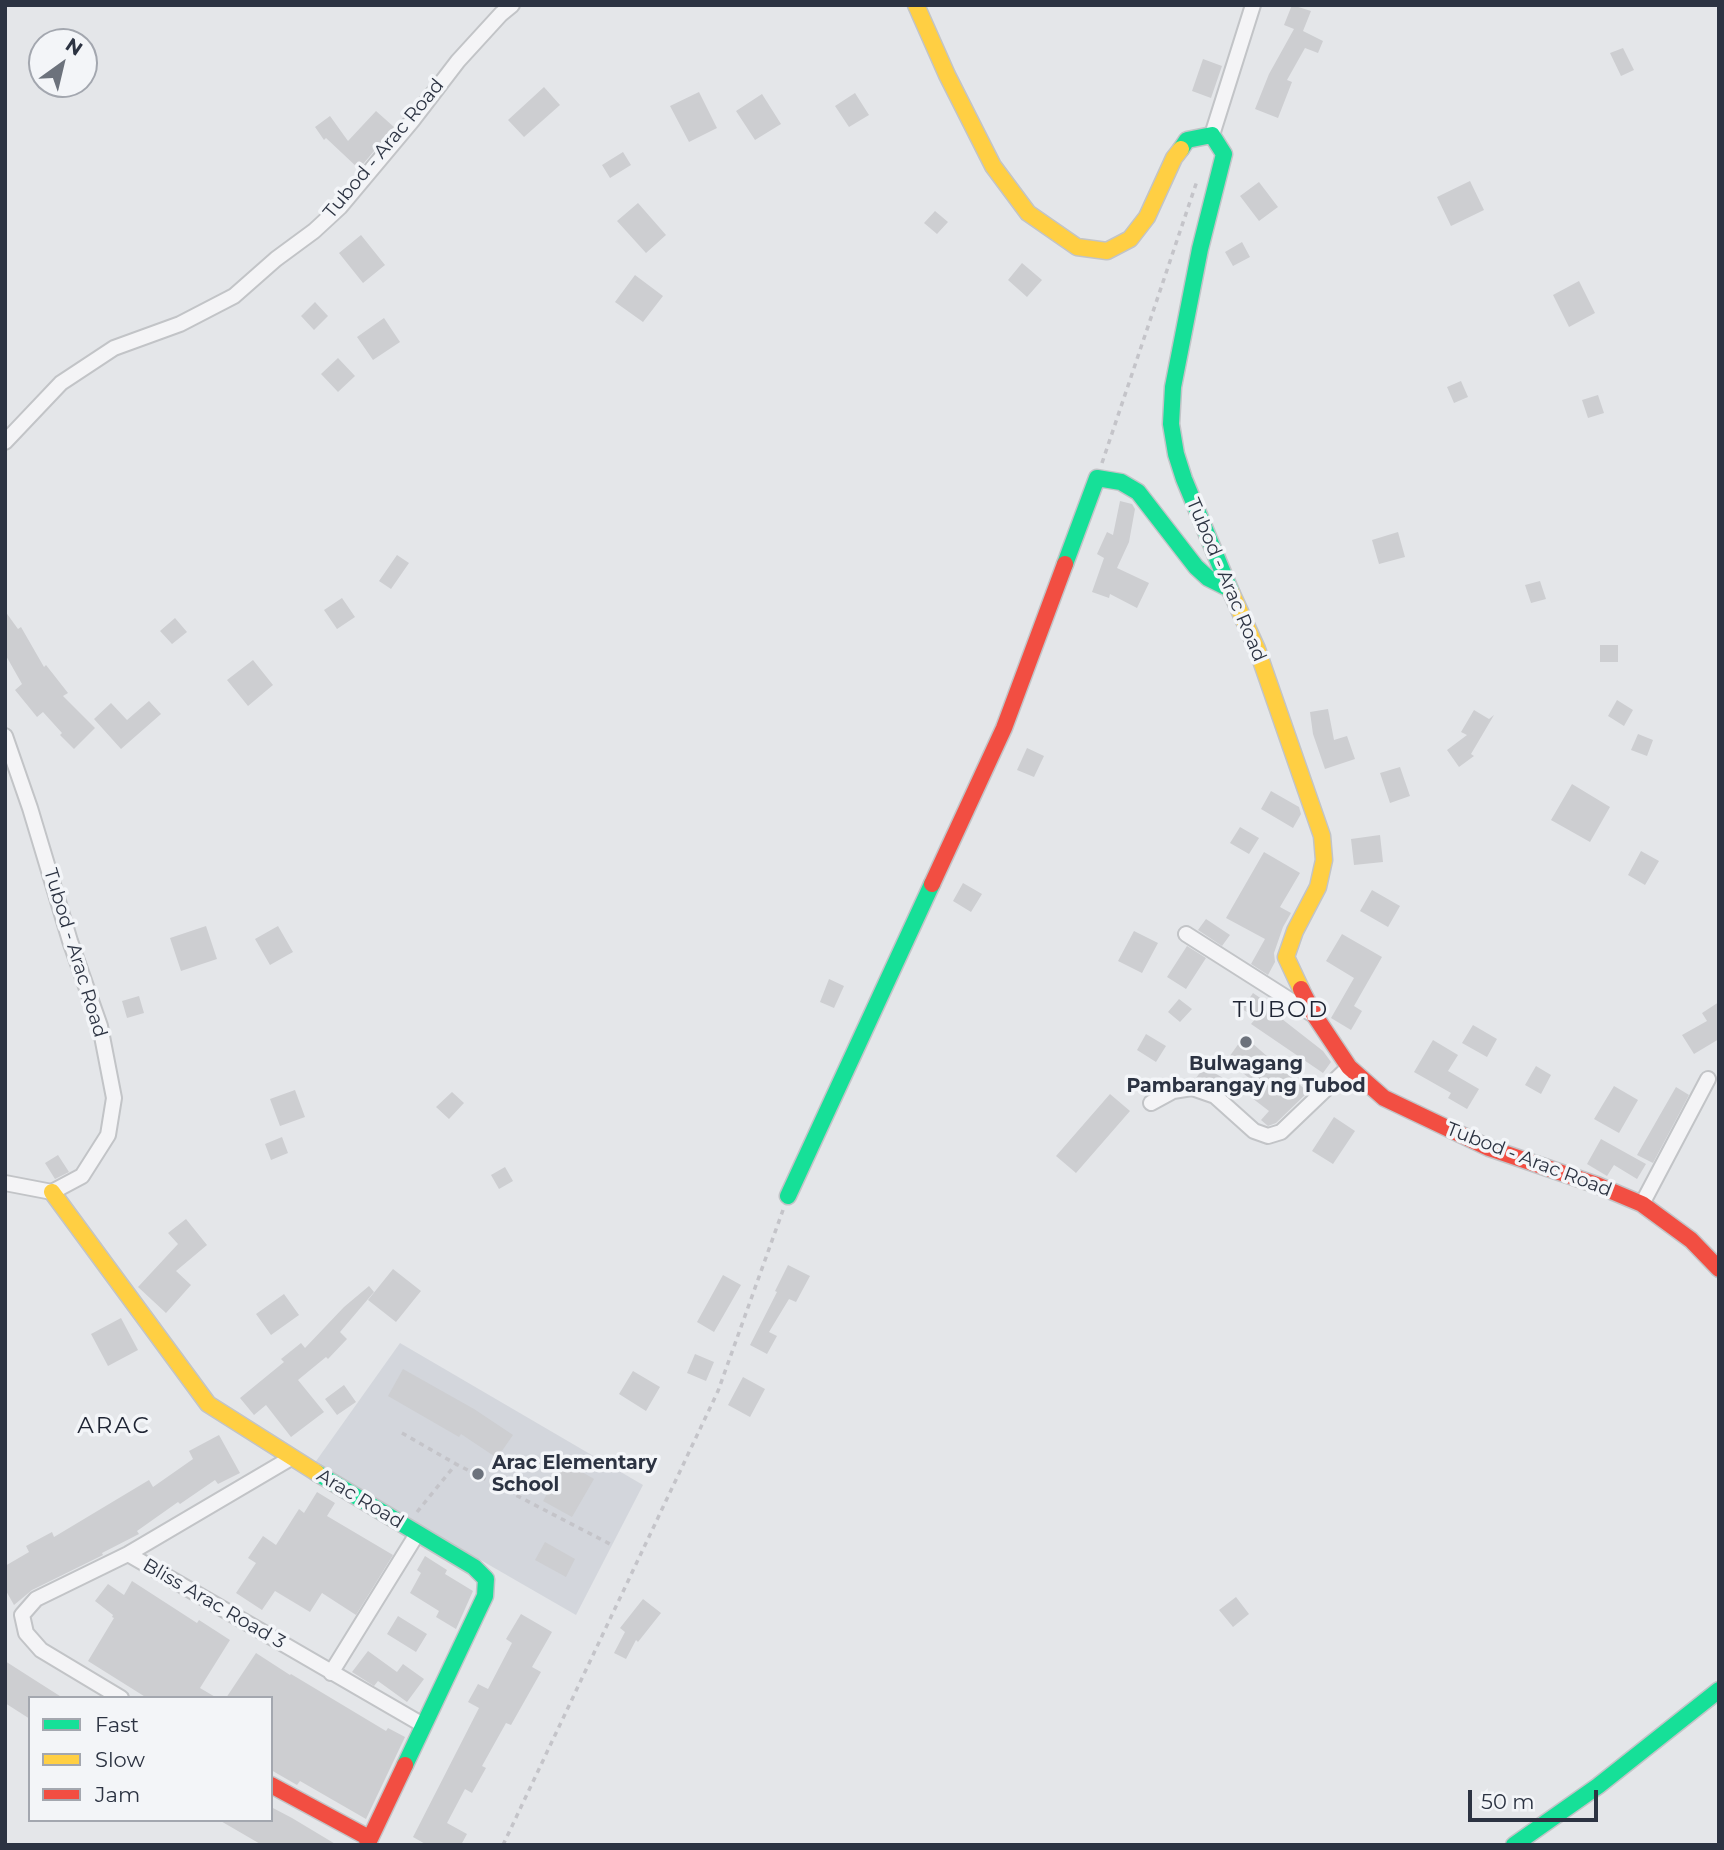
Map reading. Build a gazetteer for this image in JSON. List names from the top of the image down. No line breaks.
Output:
{"streets":{"street":["Tubod - Arac Road","Arac Road","Bliss Arac Road 3"]},"crossings":[["Tubod - Arac Road","Arac Road"],["Arac Road","Bliss Arac Road 3"]],"districts":["TUBOD","ARAC"],"places":["Bulwagang Pambarangay ng Tubod","Arac Elementary School"],"legend":["Fast","Slow","Jam"],"scale_bar":"50 m","north":"top right"}
